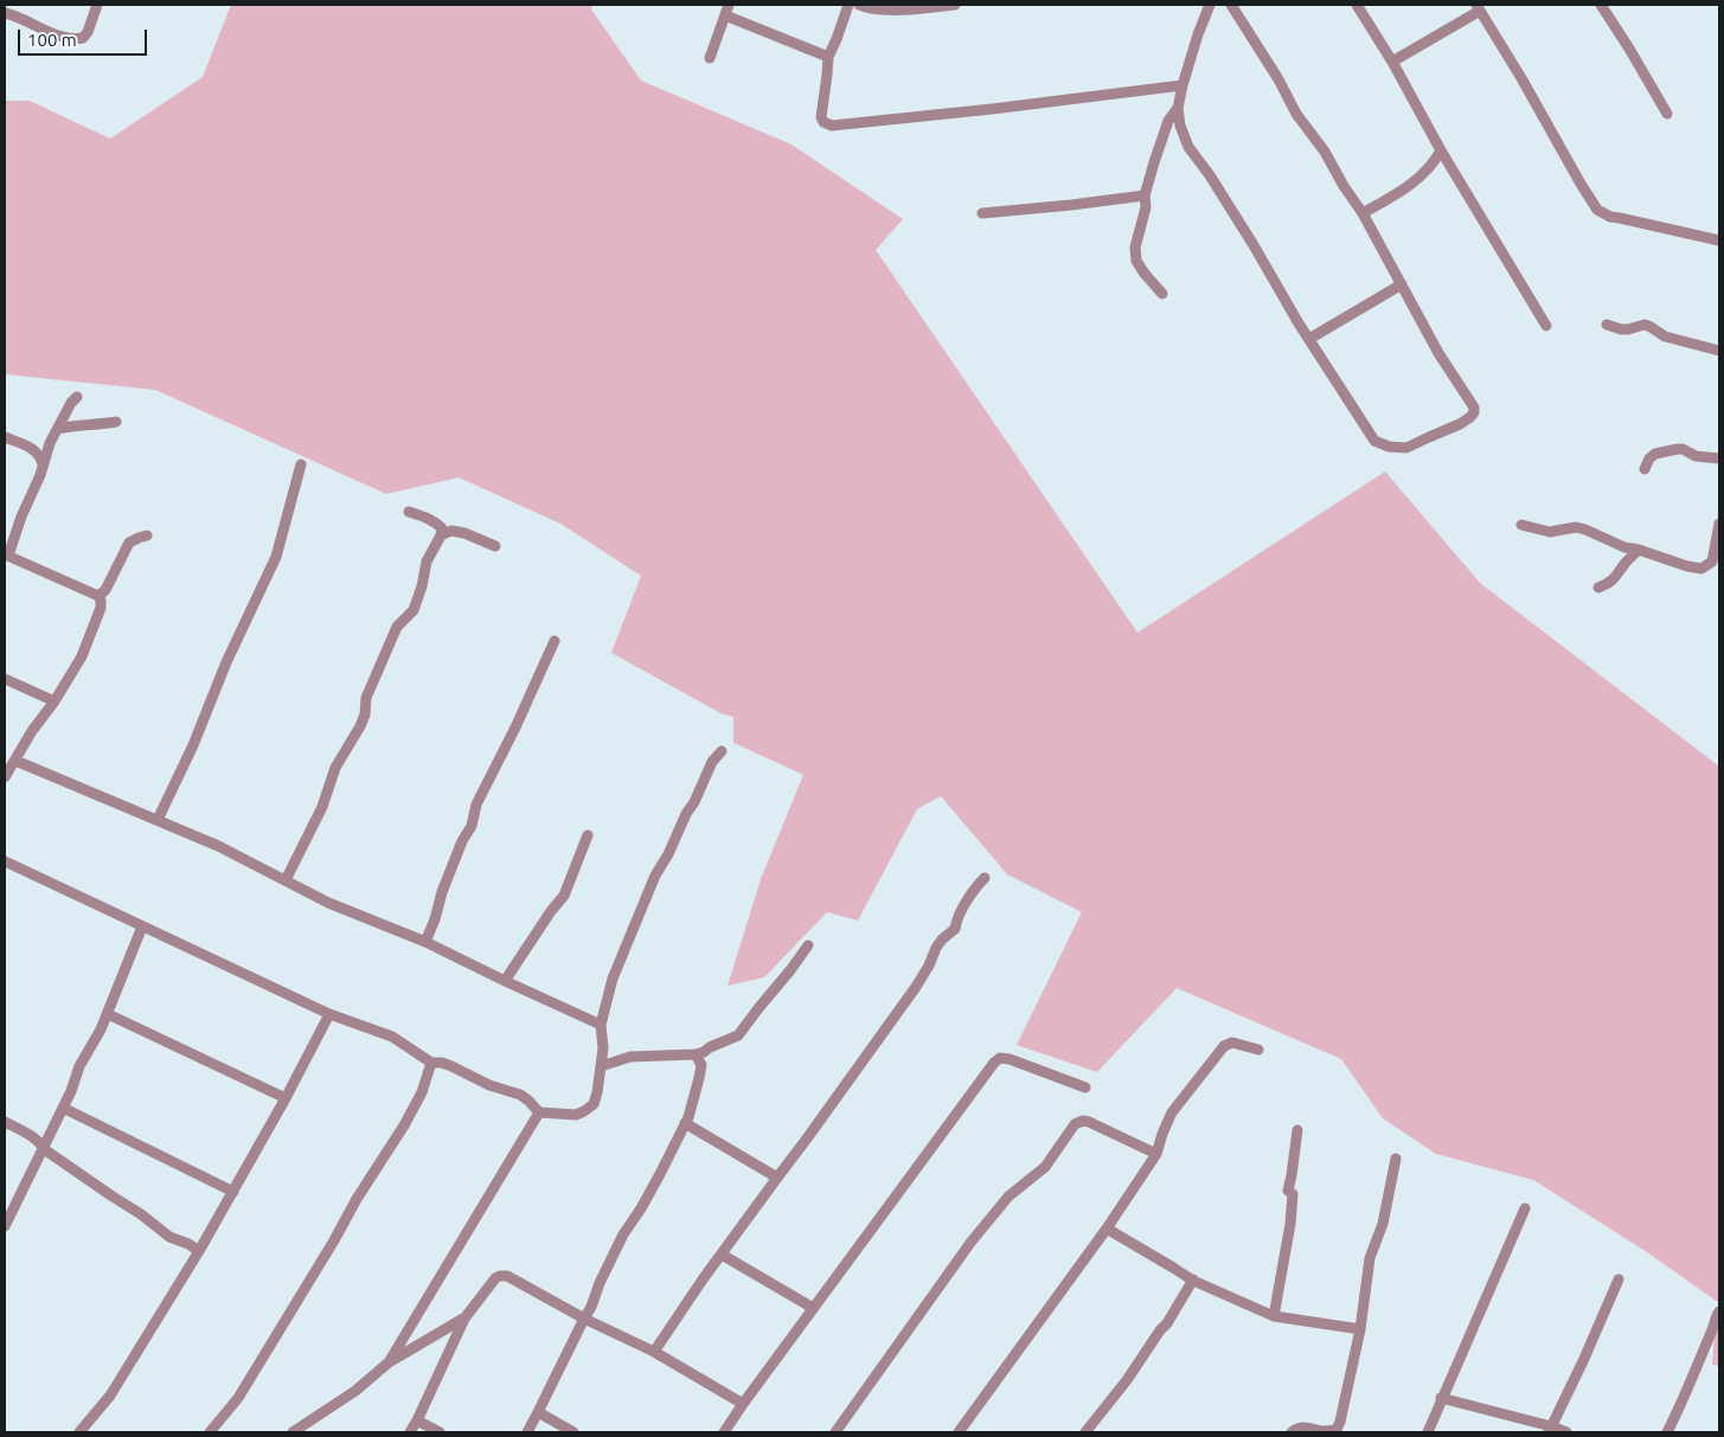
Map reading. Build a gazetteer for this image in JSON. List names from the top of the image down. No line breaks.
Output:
{"scale_bar":"100 m"}
